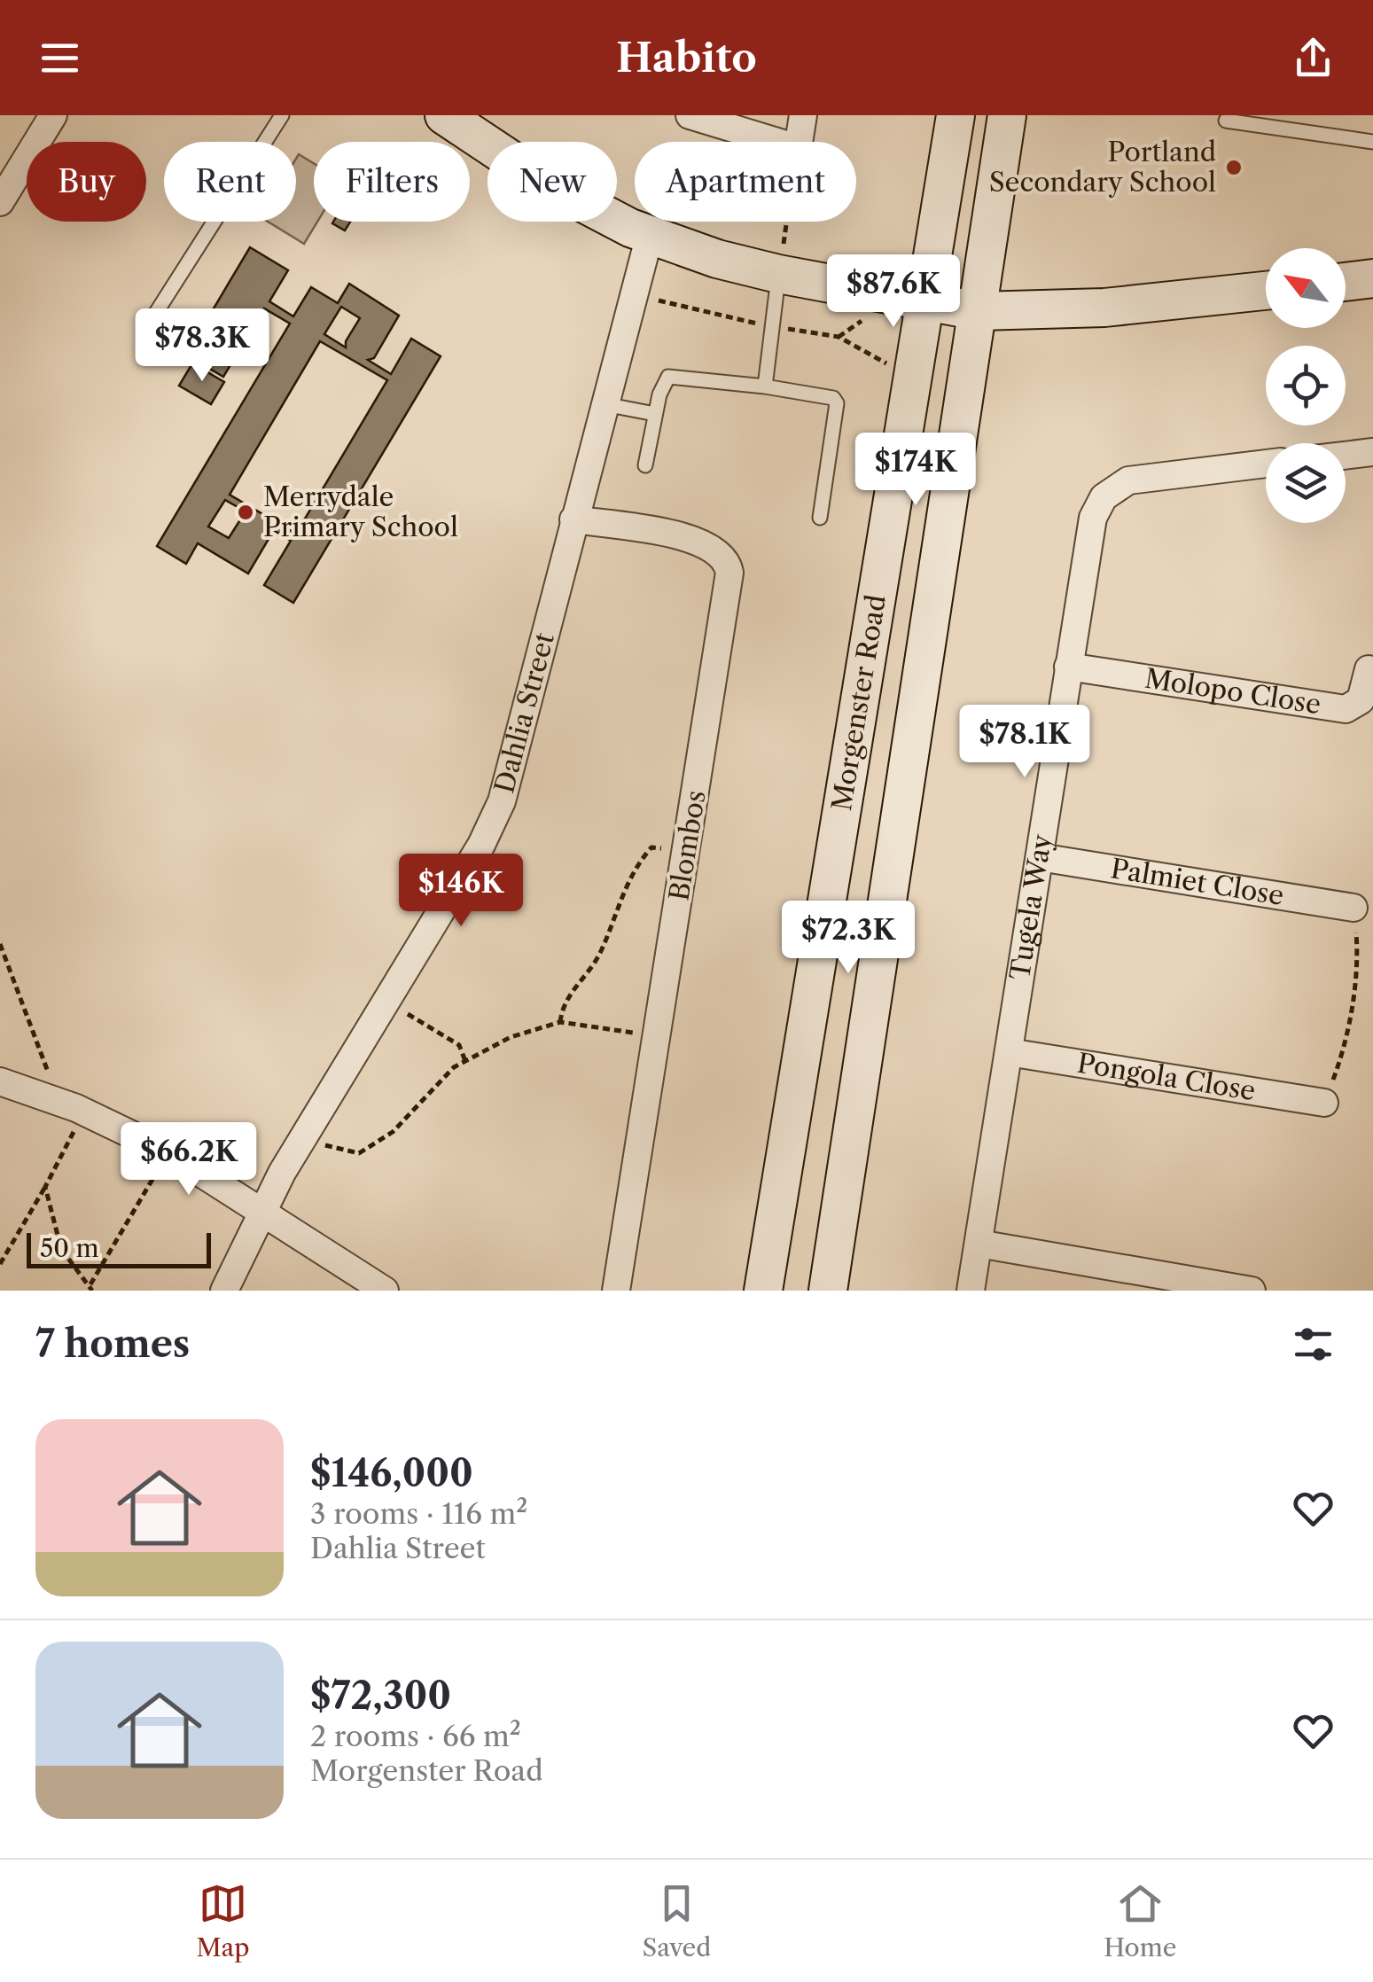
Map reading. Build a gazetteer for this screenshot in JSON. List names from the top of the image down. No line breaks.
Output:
{"streets":{"main road":["Morgenster Road"],"street":["Molopo Close","Dahlia Street","Blombos","Palmiet Close","Tugela Way","Pongola Close"]},"crossings":[["Molopo Close","Tugela Way"],["Dahlia Street","Blombos"],["Palmiet Close","Tugela Way"],["Tugela Way","Pongola Close"]],"places":["Portland Secondary School","Merrydale Primary School"],"scale_bar":"50 m","north":"top left","page":{"header":"Habito","chip":["Buy","Rent","Filters","New","Apartment"],"price":["$87.6K","$78.3K","$174K","$78.1K","$146K","$72.3K","$66.2K"],"scale":"50 m","heading":"7 homes","list":[{"name":"$146,000","note":"3 rooms · 116 m² · Dahlia Street"},{"name":"$72,300","note":"2 rooms · 66 m² · Morgenster Road"}],"tabs":["Map","Saved","Home"]}}
